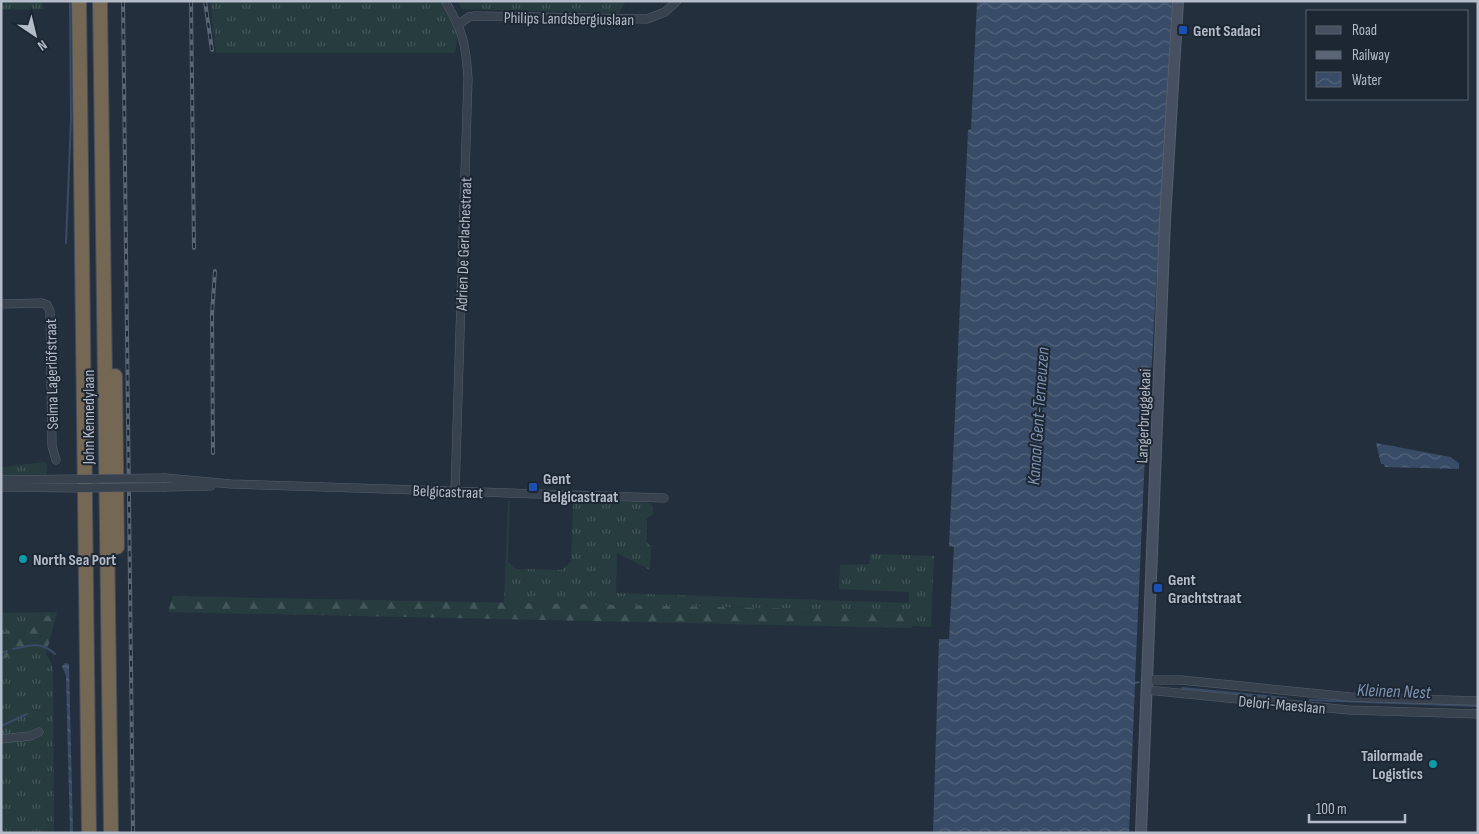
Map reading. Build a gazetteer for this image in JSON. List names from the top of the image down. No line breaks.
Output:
{"streets":{"highway":["John Kennedylaan"],"main road":["Langerbruggekaai"],"street":["Philips Landsbergiuslaan","Adrien De Gerlachestraat","Selma Lagerlöfstraat","Belgicastraat","Delori-Maeslaan"]},"crossings":[["Philips Landsbergiuslaan","Adrien De Gerlachestraat"],["Adrien De Gerlachestraat","Belgicastraat"],["Langerbruggekaai","Delori-Maeslaan"]],"water":["Kanaal Gent-Terneuzen","Kleinen Nest"],"places":{"transit":["Gent Sadaci","Gent Belgicastraat","Gent Grachtstraat"],"other":["North Sea Port","Tailormade Logistics"]},"legend":["Road","Railway","Water"],"scale_bar":"100 m","north":"bottom right"}
